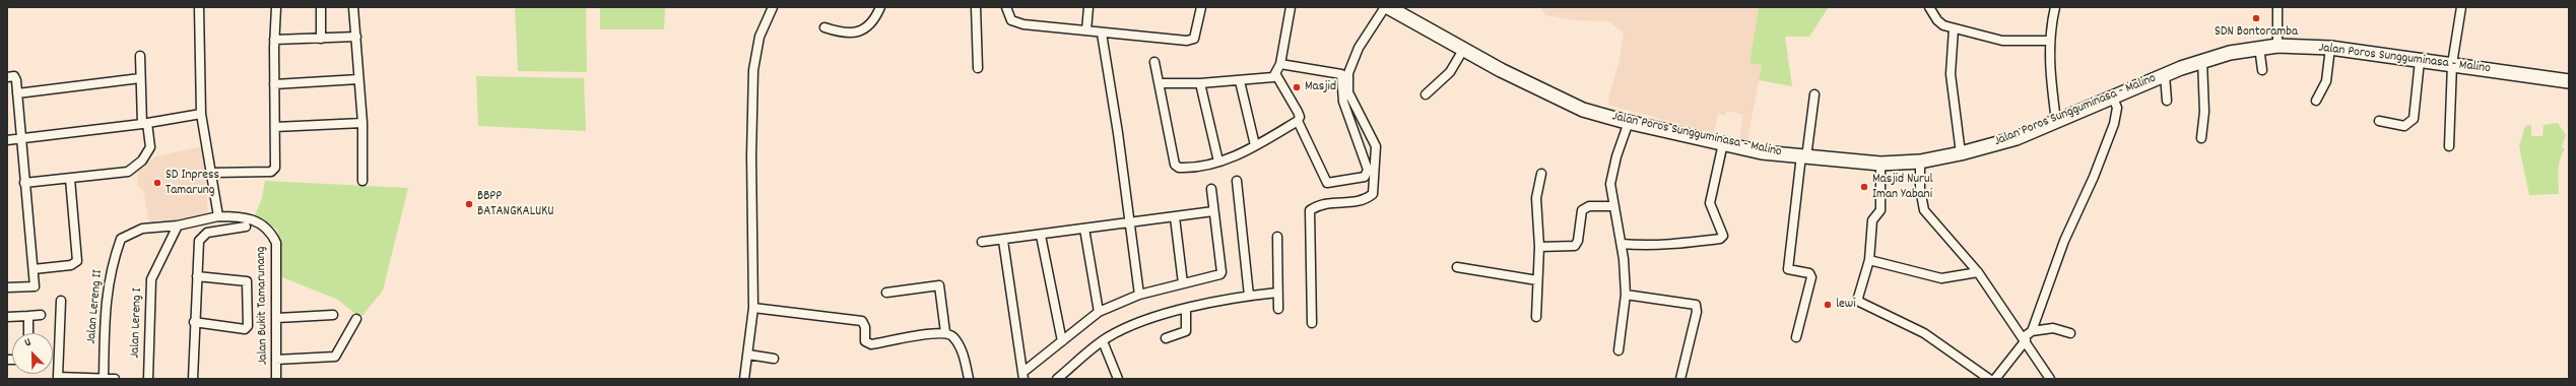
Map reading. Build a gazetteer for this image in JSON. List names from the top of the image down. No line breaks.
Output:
{"streets":{"main road":["Jalan Poros Sungguminasa - Malino"],"street":["Jalan Bukit Tamarunang","Jalan Lereng II","Jalan Lereng I"]},"crossings":[["Jalan Bukit Tamarunang","Jalan Lereng II"],["Jalan Bukit Tamarunang","Jalan Lereng I"]],"places":["SDN Bontoramba","Masjid","SD Inpress Tamarung","Masjid Nurul Iman Yabani","BBPP BATANGKALUKU","lewi"],"north":"top left"}
